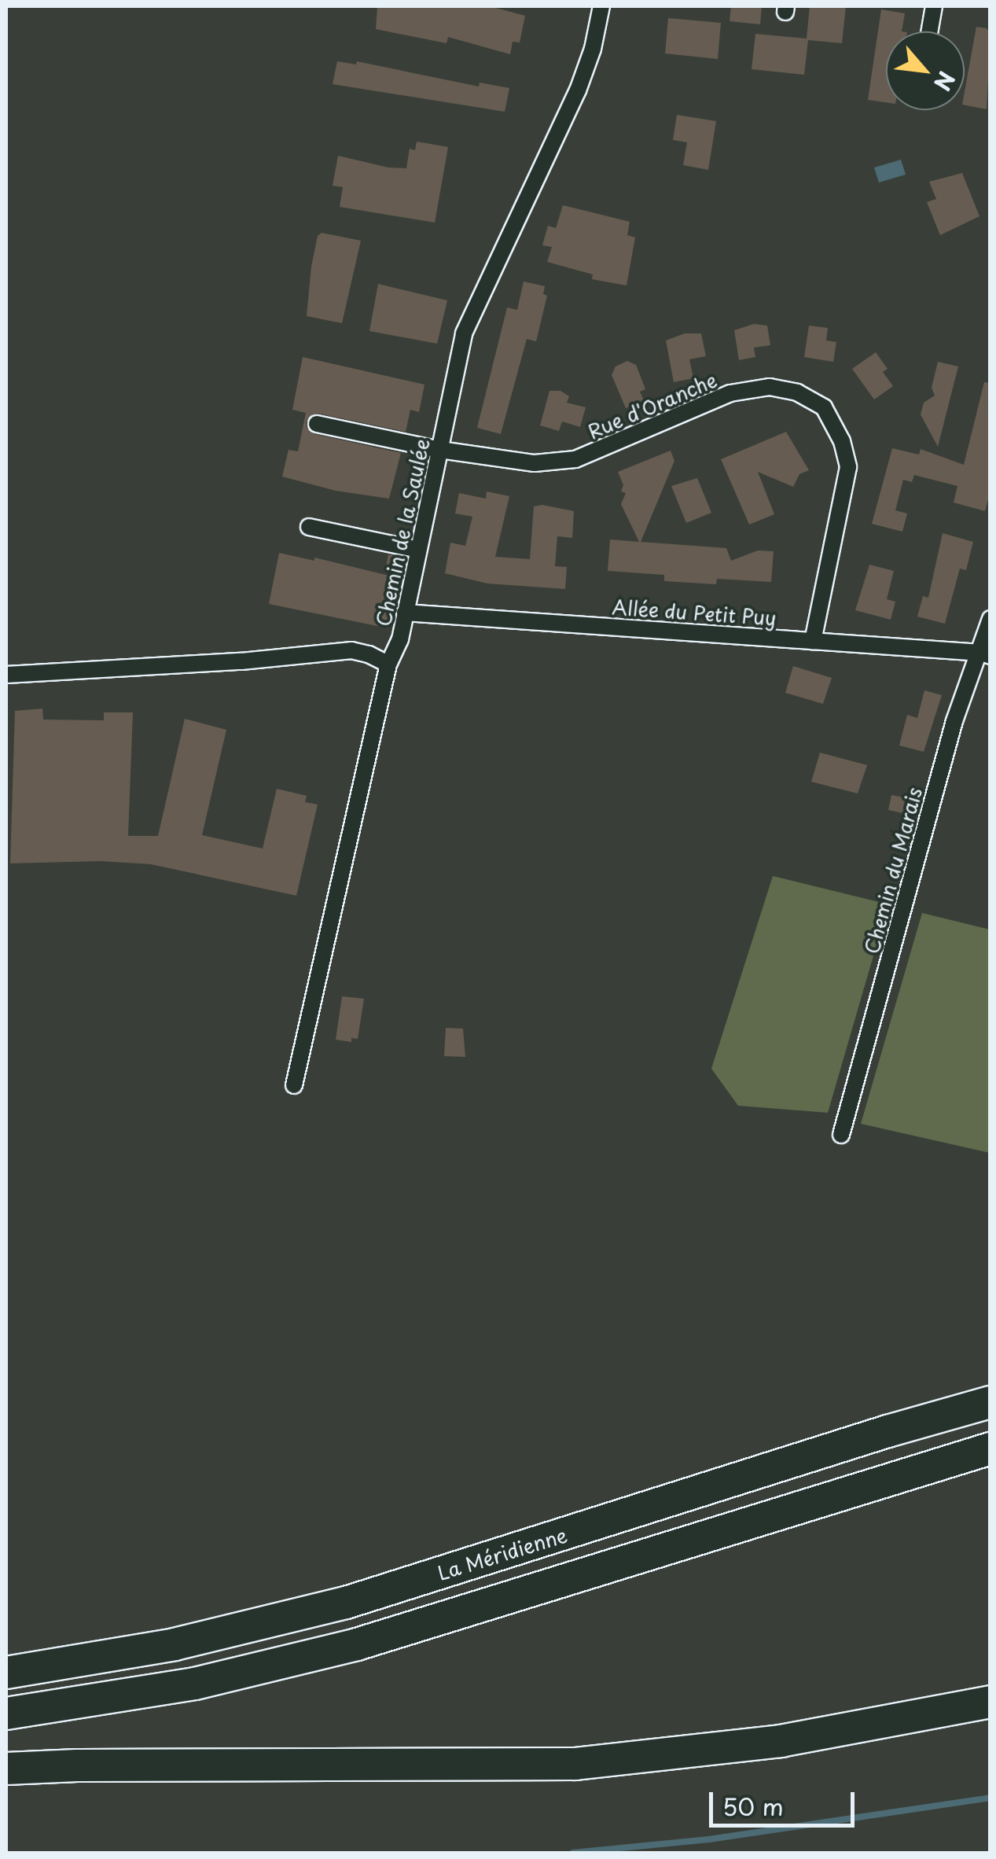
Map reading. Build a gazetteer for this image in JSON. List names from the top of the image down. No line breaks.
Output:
{"streets":{"highway":["La Méridienne"],"street":["Rue d'Oranche","Chemin de la Saulée","Allée du Petit Puy","Chemin du Marais"]},"crossings":[["Rue d'Oranche","Chemin de la Saulée"],["Rue d'Oranche","Allée du Petit Puy"],["Chemin de la Saulée","Allée du Petit Puy"],["Allée du Petit Puy","Chemin du Marais"]],"scale_bar":"50 m","north":"bottom right"}
